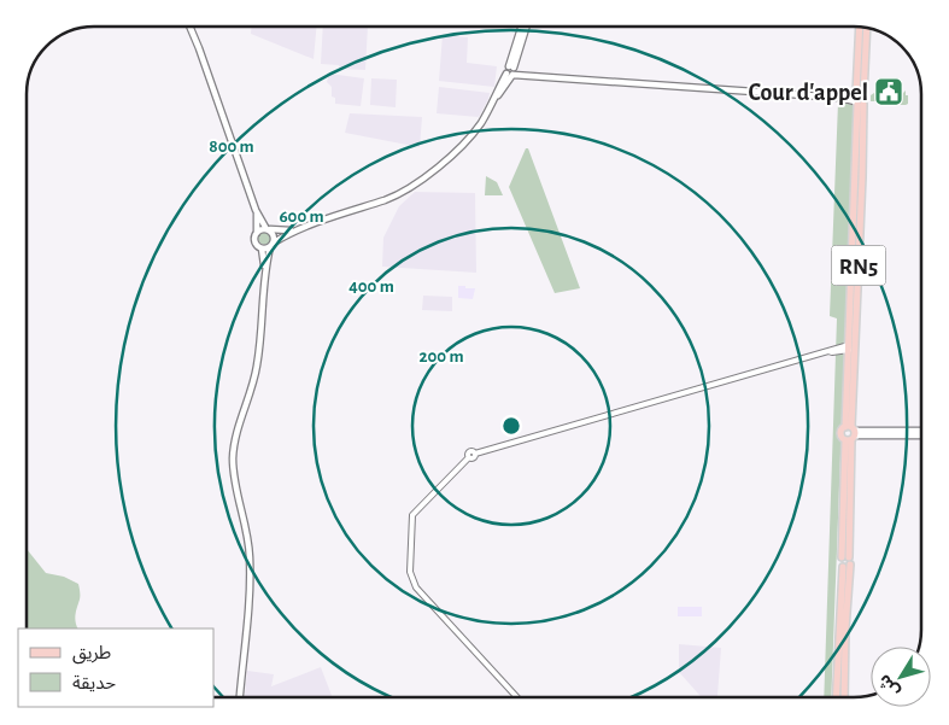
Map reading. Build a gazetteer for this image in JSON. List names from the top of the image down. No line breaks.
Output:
{"streets":{"main road":["RN5"]},"places":{"public building":["Cour d'appel"]},"legend":["طريق","حديقة"],"north":"bottom left","rings":["800 m","600 m","400 m","200 m"]}
